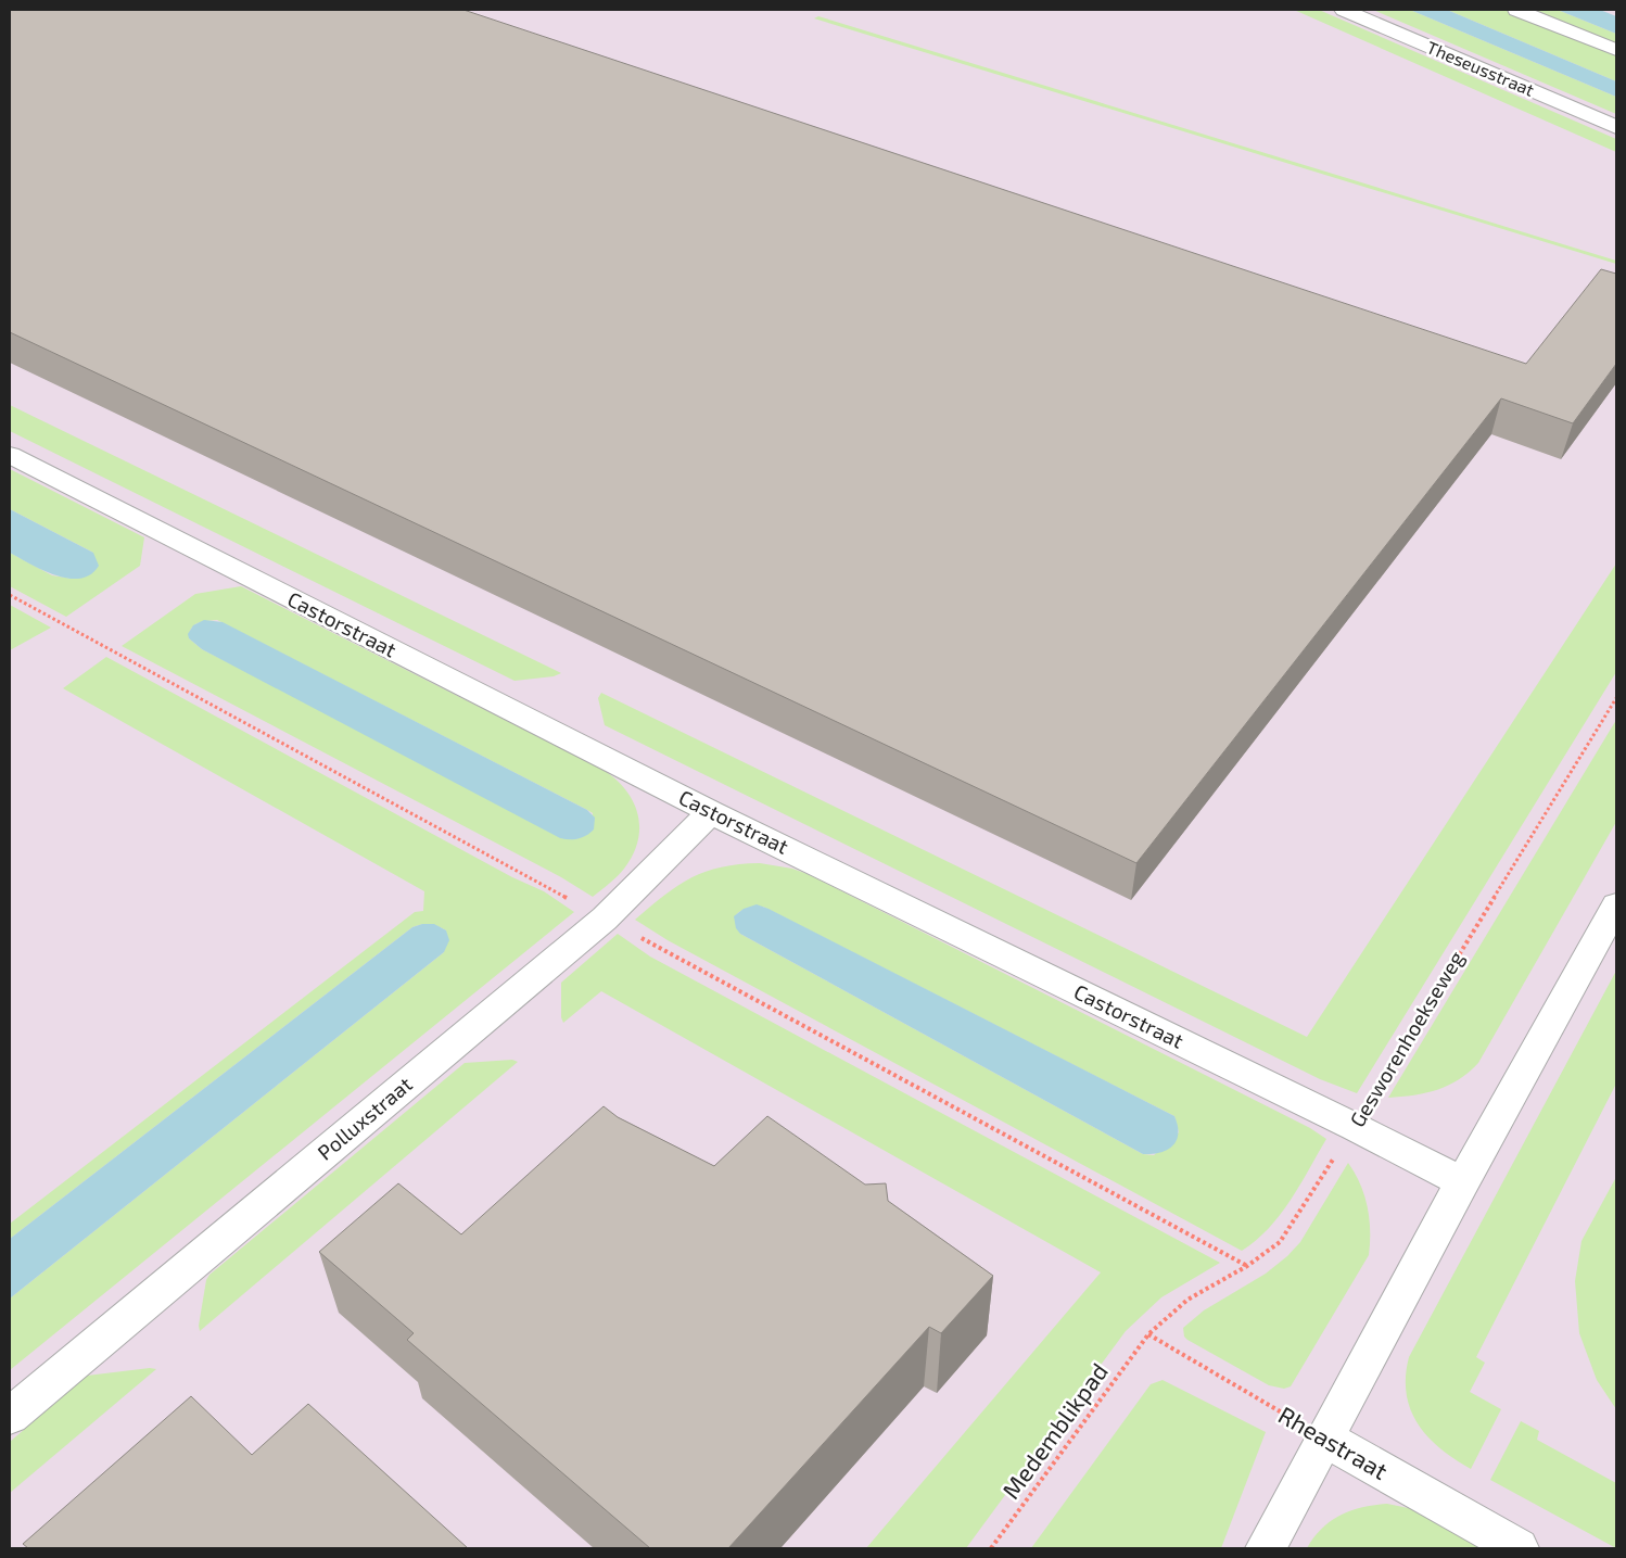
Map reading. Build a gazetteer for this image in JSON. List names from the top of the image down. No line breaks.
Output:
{"streets":{"street":["Theseusstraat","Castorstraat","Polluxstraat","Rheastraat"],"path":["Gesworenhoekseweg","Medemblikpad"]},"crossings":[["Castorstraat","Gesworenhoekseweg"],["Castorstraat","Polluxstraat"],["Gesworenhoekseweg","Medemblikpad"],["Gesworenhoekseweg","Rheastraat"],["Medemblikpad","Rheastraat"]]}
